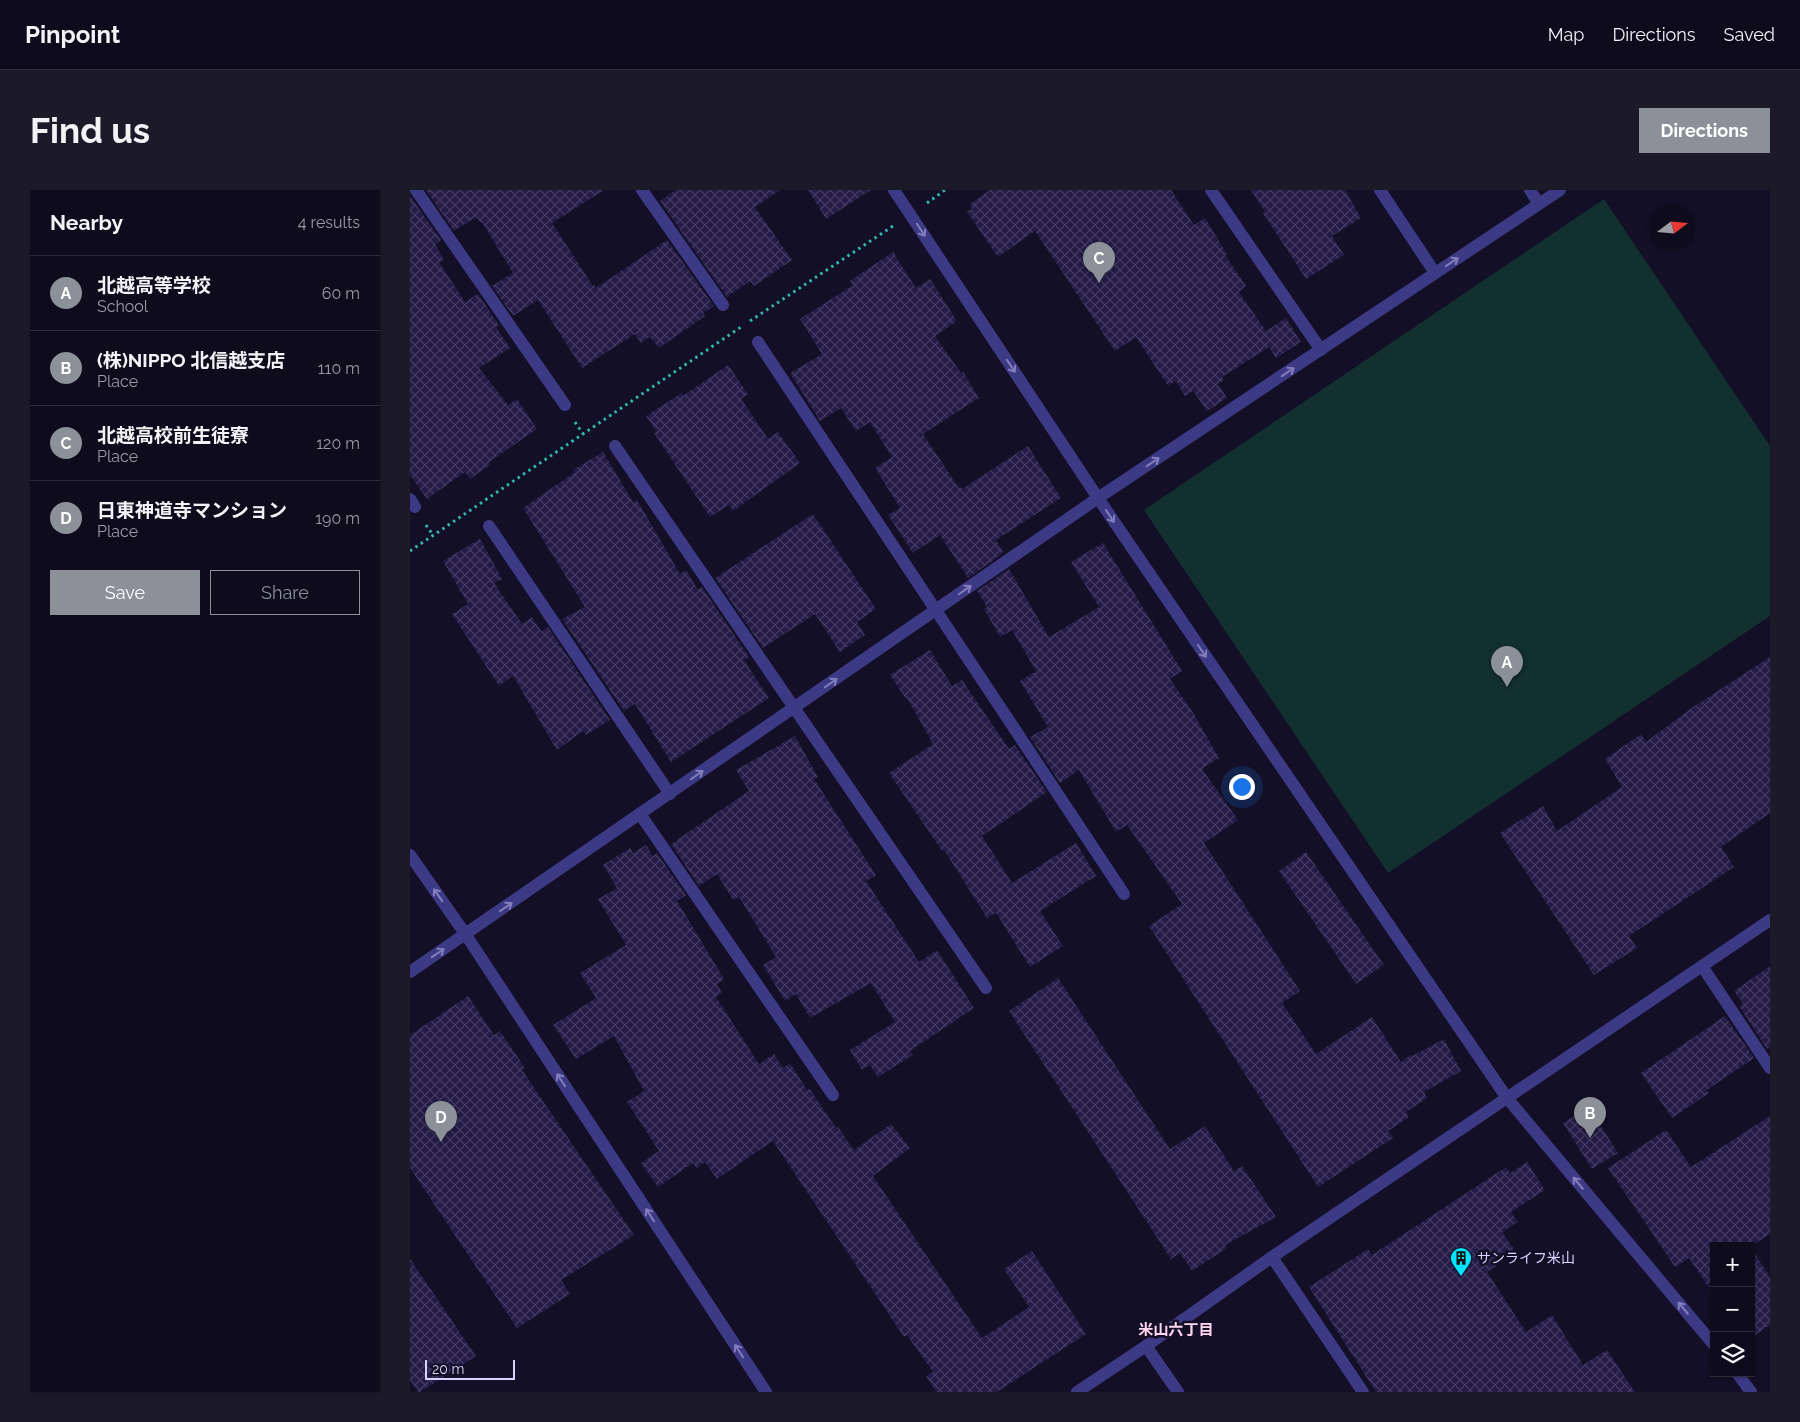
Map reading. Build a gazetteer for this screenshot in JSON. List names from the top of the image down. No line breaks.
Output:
{"districts":["米山六丁目"],"places":{"building":["サンライフ米山"]},"scale_bar":"20 m","north":"right","page":{"header":"Pinpoint","nav":["Map","Directions","Saved"],"buttons":["Directions",["Save","Share"]],"title":"Find us","heading":["Nearby","4 results"],"pins":["C","A","B","D"],"list":[{"mark":"A","name":"北越高等学校","note":"School","value":"60 m"},{"mark":"B","name":"(株)NIPPO 北信越支店","note":"Place","value":"110 m"},{"mark":"C","name":"北越高校前生徒寮","note":"Place","value":"120 m"},{"mark":"D","name":"日東神道寺マンション","note":"Place","value":"190 m"}],"map_buttons":["+","−"],"scale":"20 m"}}
